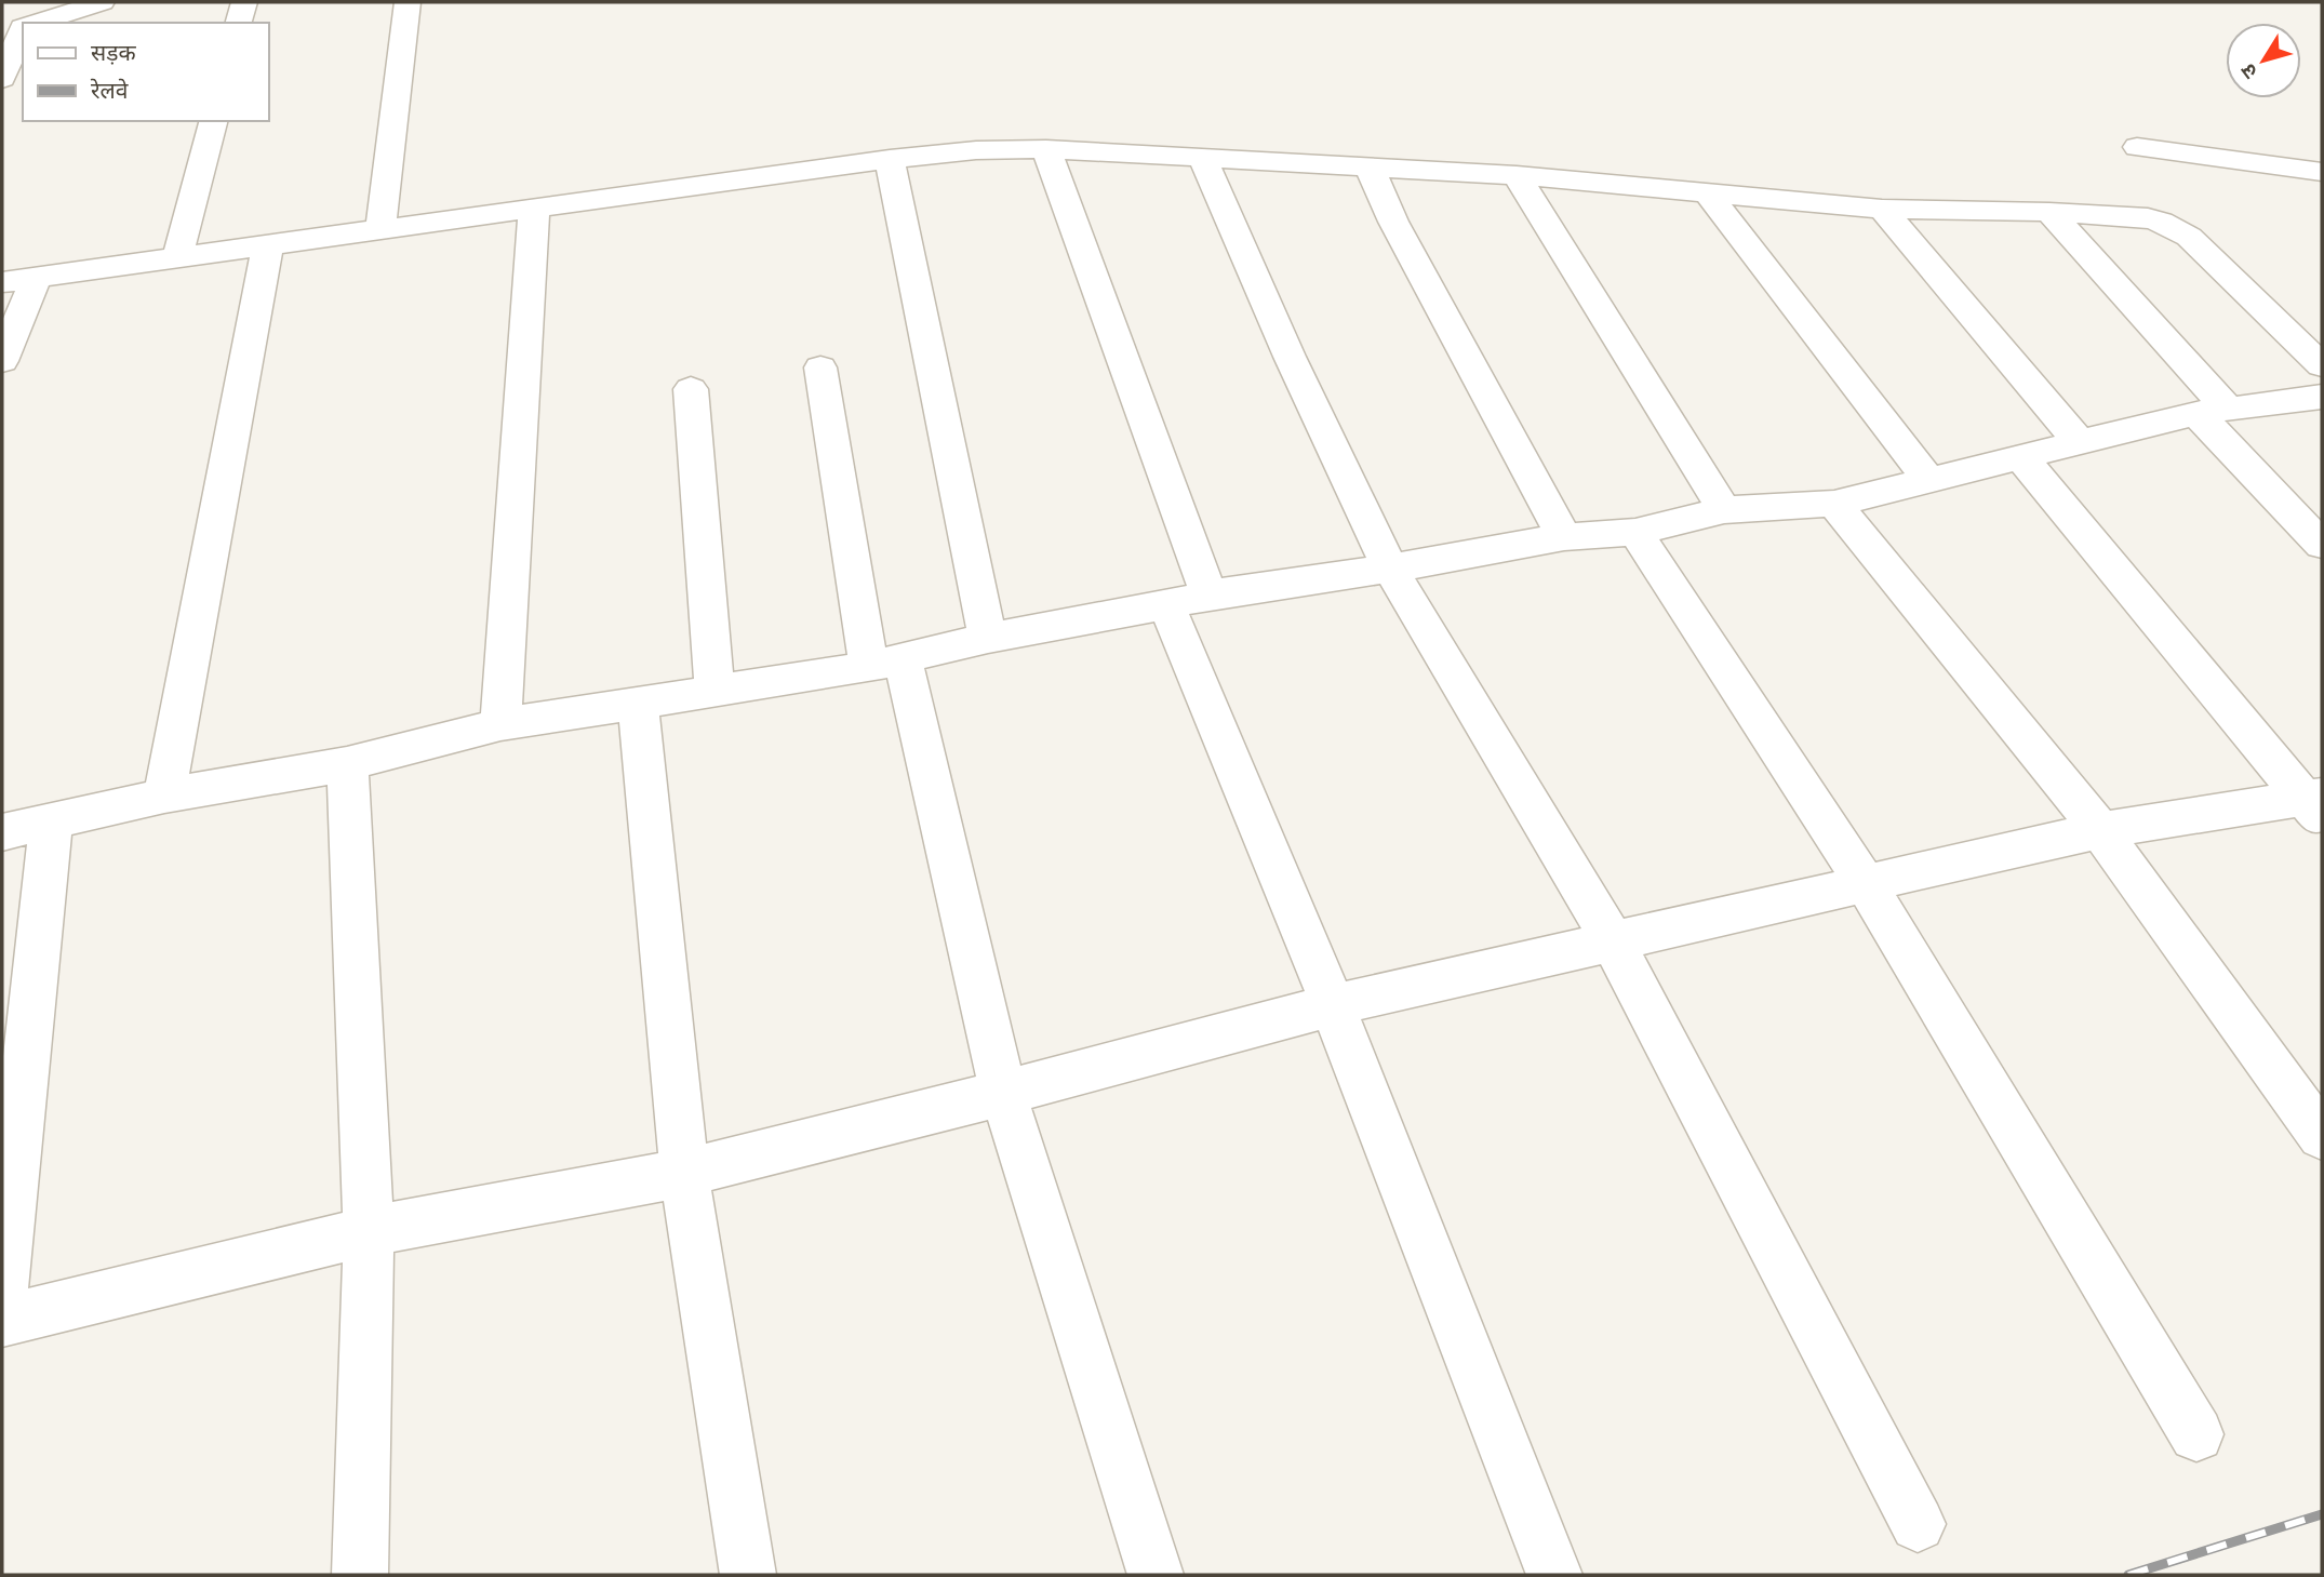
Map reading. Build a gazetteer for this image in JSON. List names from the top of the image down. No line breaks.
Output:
{"legend":["सड़क","रेलवे"],"north":"bottom left"}
